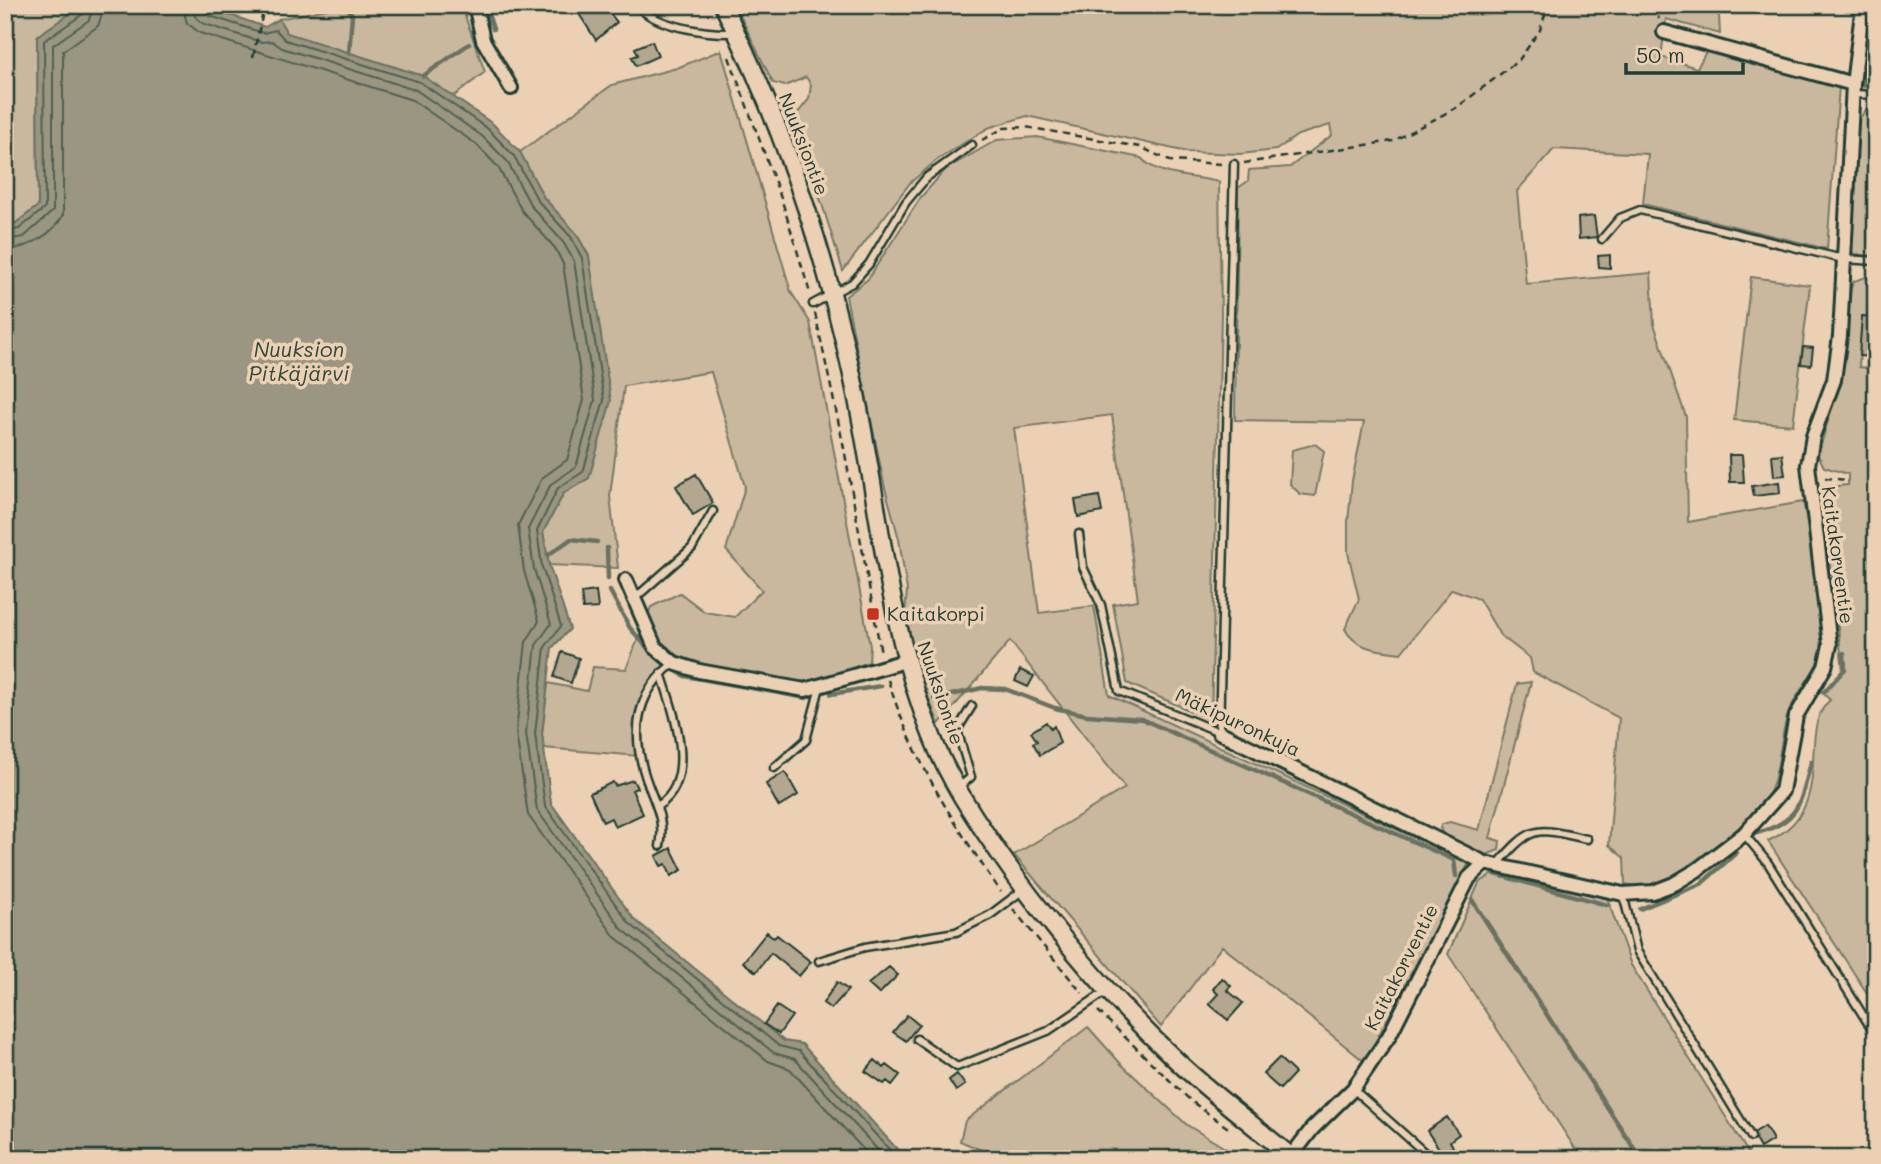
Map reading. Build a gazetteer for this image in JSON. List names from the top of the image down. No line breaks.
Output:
{"streets":{"street":["Nuuksiontie","Kaitakorventie","Mäkipuronkuja"]},"crossings":[["Nuuksiontie","Kaitakorventie"],["Kaitakorventie","Mäkipuronkuja"]],"water":["Nuuksion Pitkäjärvi"],"places":{"transit":["Kaitakorpi"]},"scale_bar":"50 m"}
